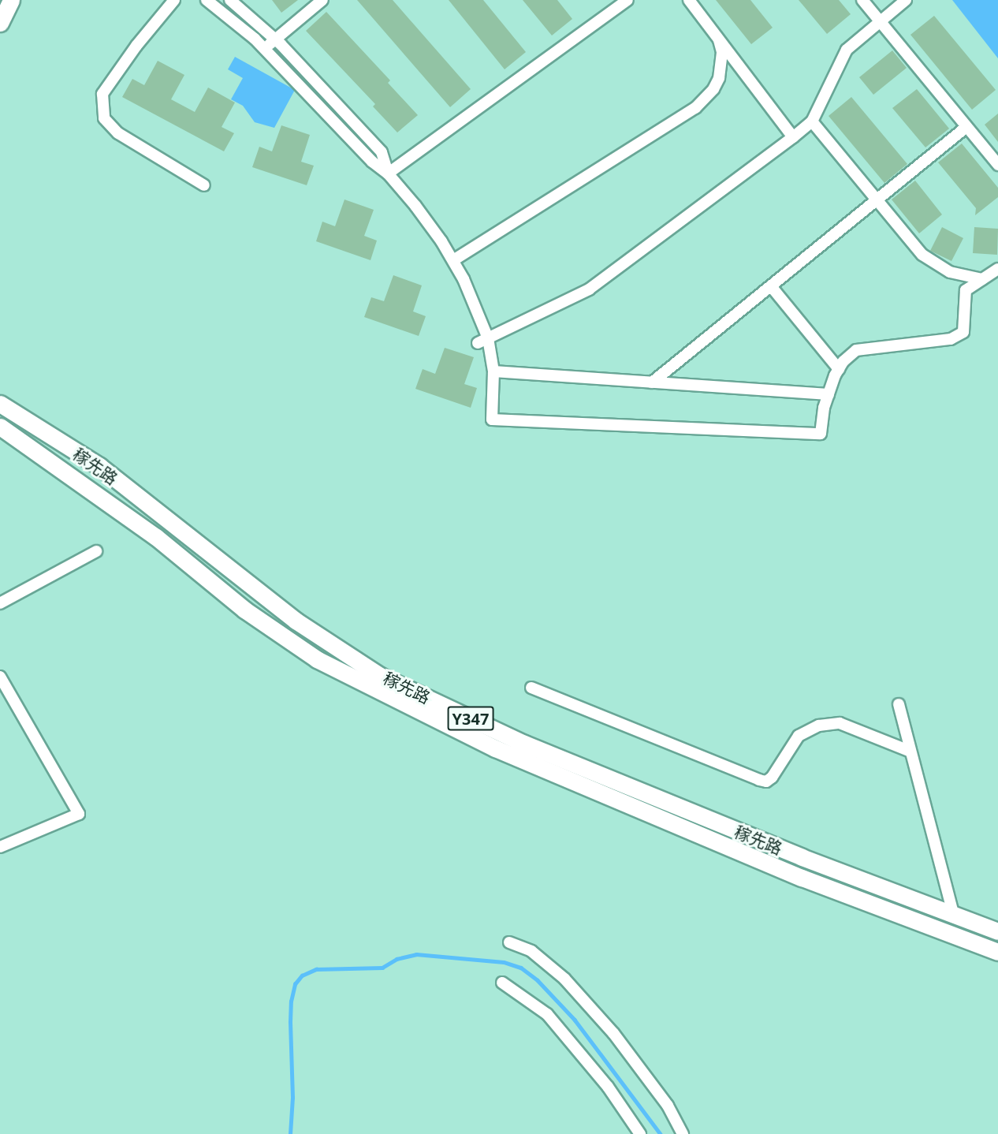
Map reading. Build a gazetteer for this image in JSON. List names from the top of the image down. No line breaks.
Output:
{"streets":{"main road":["稼先路","Y347"]}}
